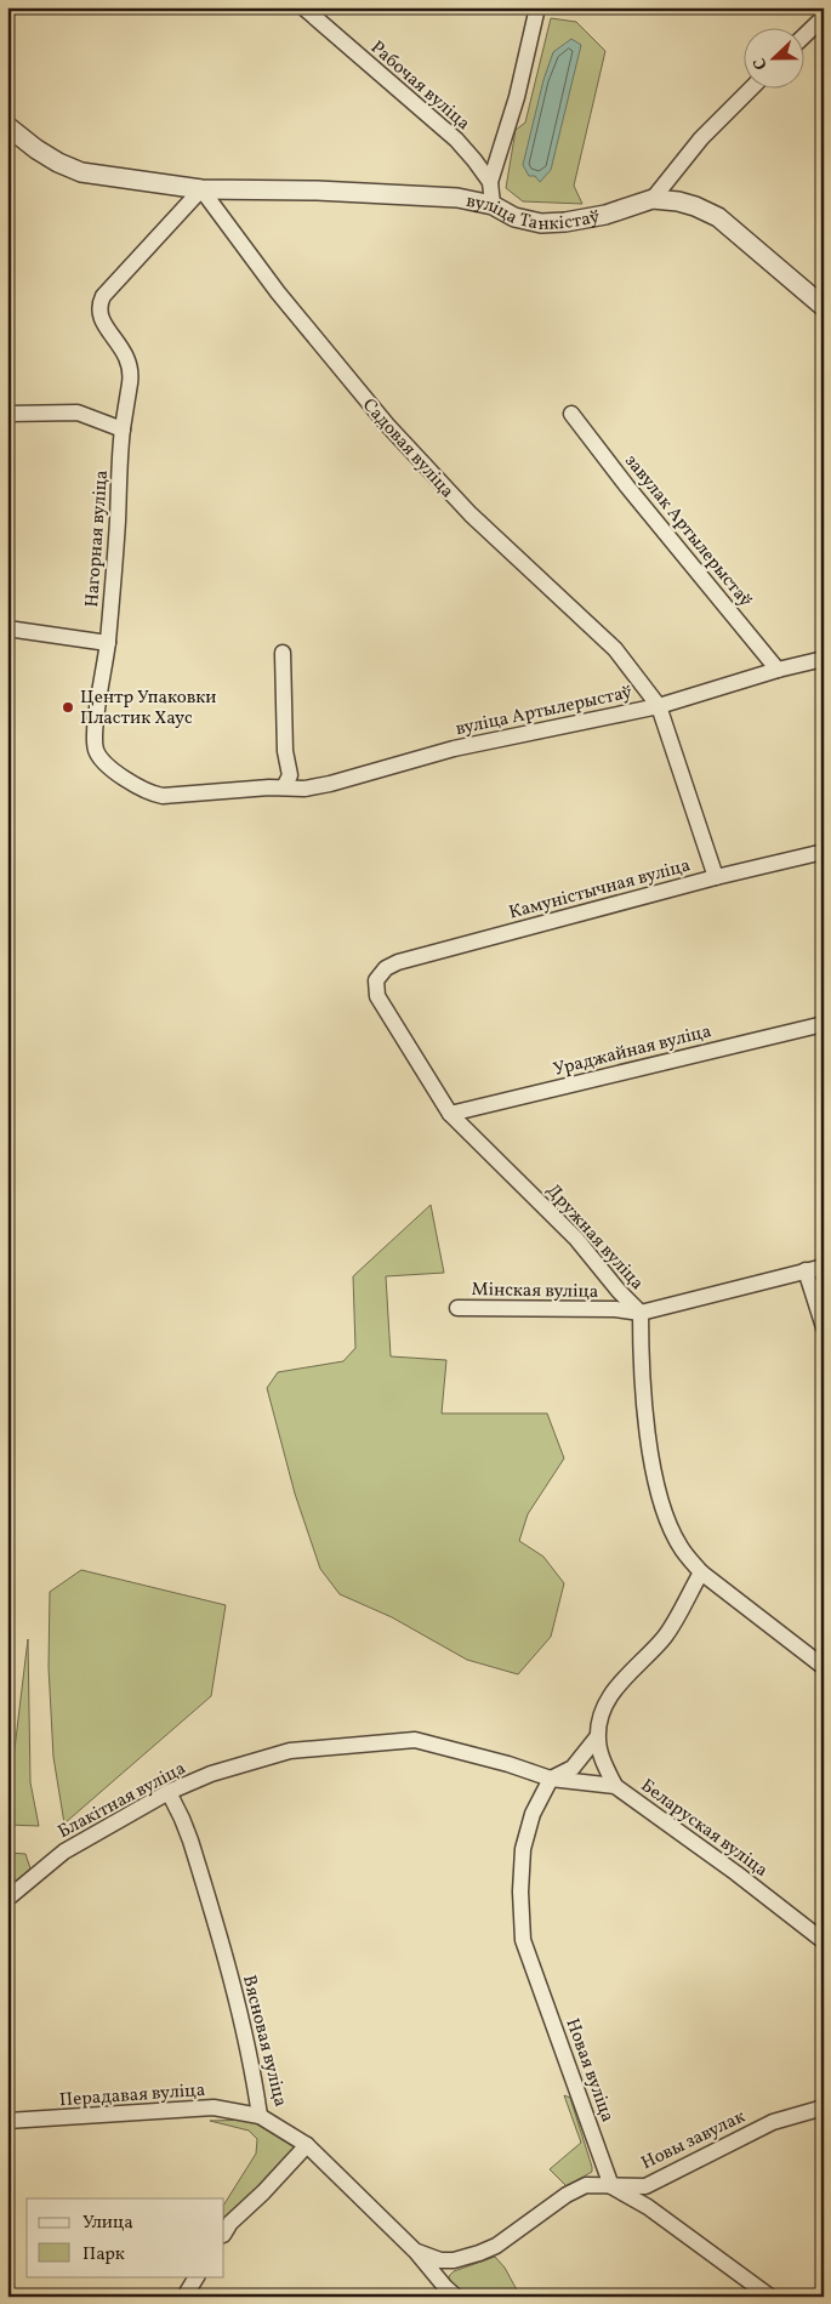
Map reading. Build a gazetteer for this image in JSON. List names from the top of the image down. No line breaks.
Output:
{"streets":{"street":["Рабочая вуліца","вуліца Танкістаў","Садовая вуліца","завулак Артылерыстаў","Нагорная вуліца","вуліца Артылерыстаў","Камуністычная вуліца","Ураджайная вуліца","Дружная вуліца","Мінская вуліца","Блакітная вуліца","Беларуская вуліца","Вясновая вуліца","Новая вуліца","Перадавая вуліца","Новы завулак"]},"crossings":[["Рабочая вуліца","вуліца Танкістаў"],["вуліца Танкістаў","Садовая вуліца"],["вуліца Танкістаў","Нагорная вуліца"],["Садовая вуліца","Нагорная вуліца"],["Садовая вуліца","вуліца Артылерыстаў"],["Садовая вуліца","Камуністычная вуліца"],["завулак Артылерыстаў","вуліца Артылерыстаў"],["Нагорная вуліца","вуліца Артылерыстаў"],["Камуністычная вуліца","Дружная вуліца"],["Ураджайная вуліца","Дружная вуліца"],["Дружная вуліца","Мінская вуліца"],["Блакітная вуліца","Беларуская вуліца"],["Блакітная вуліца","Вясновая вуліца"],["Блакітная вуліца","Новая вуліца"],["Беларуская вуліца","Новая вуліца"],["Вясновая вуліца","Перадавая вуліца"],["Вясновая вуліца","Новы завулак"],["Новая вуліца","Новы завулак"]],"places":["Центр Упаковки Пластик Хаус"],"legend":["Улица","Парк"],"north":"left"}
